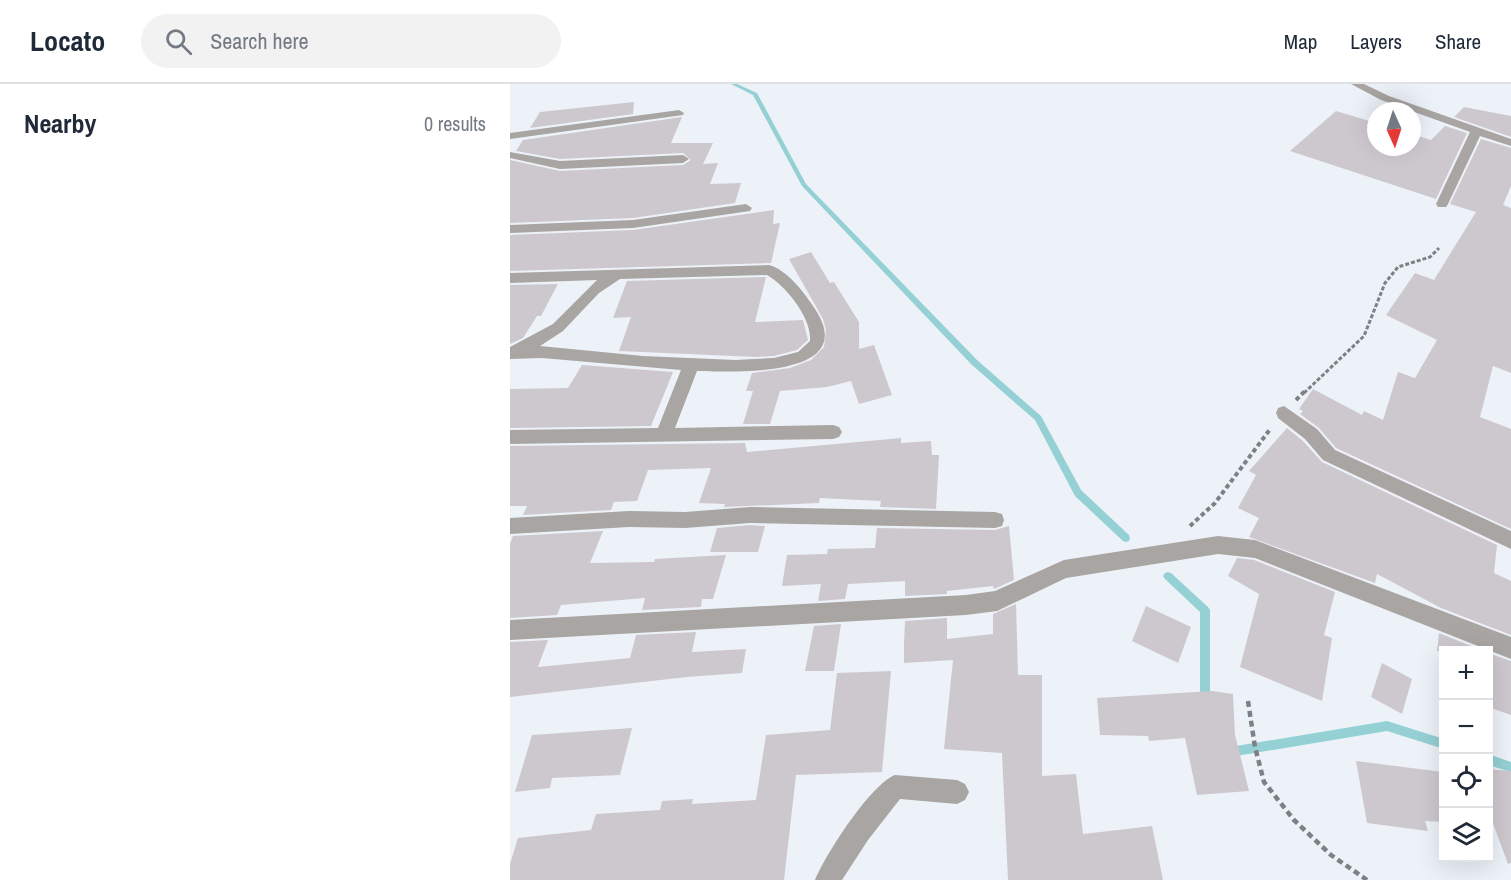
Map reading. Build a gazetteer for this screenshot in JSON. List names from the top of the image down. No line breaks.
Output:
{"north":"bottom","page":{"header":"Locato","search":"Search here","nav":["Map","Layers","Share"],"heading":["Nearby","0 results"],"map_buttons":["+","−"]}}
